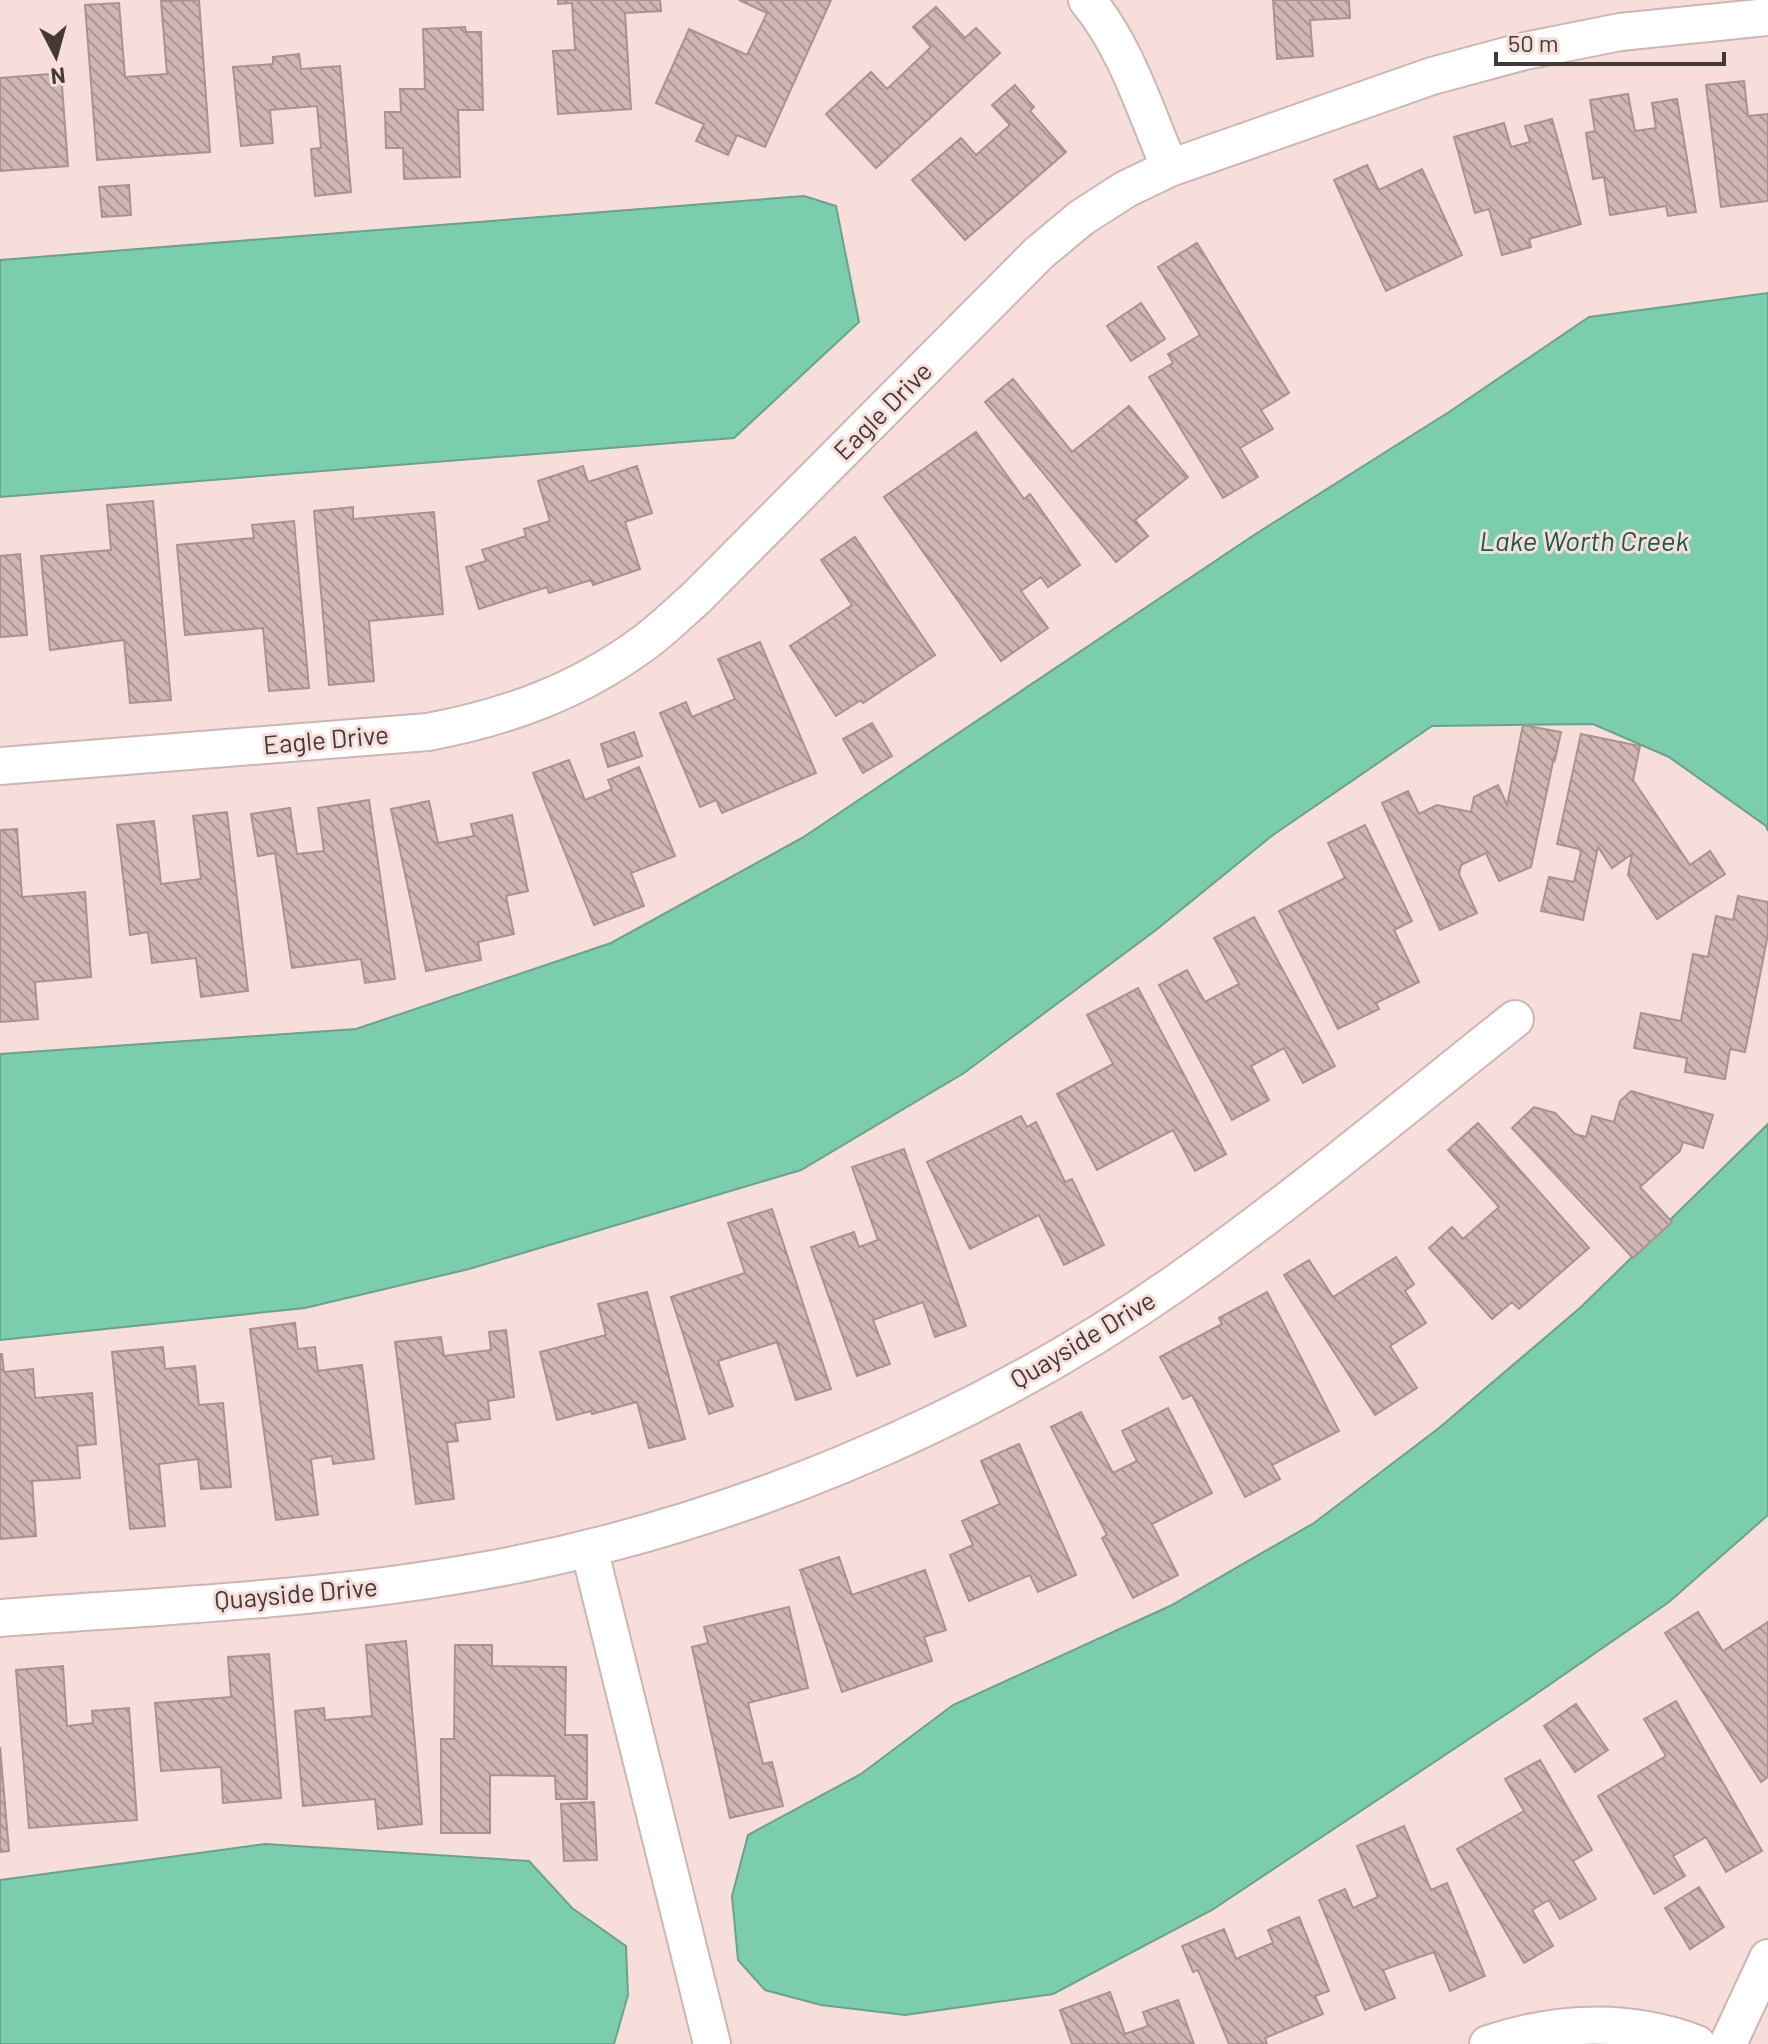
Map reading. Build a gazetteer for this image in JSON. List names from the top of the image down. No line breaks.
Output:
{"streets":{"street":["Eagle Drive","Quayside Drive"]},"water":["Lake Worth Creek"],"scale_bar":"50 m","north":"bottom"}
